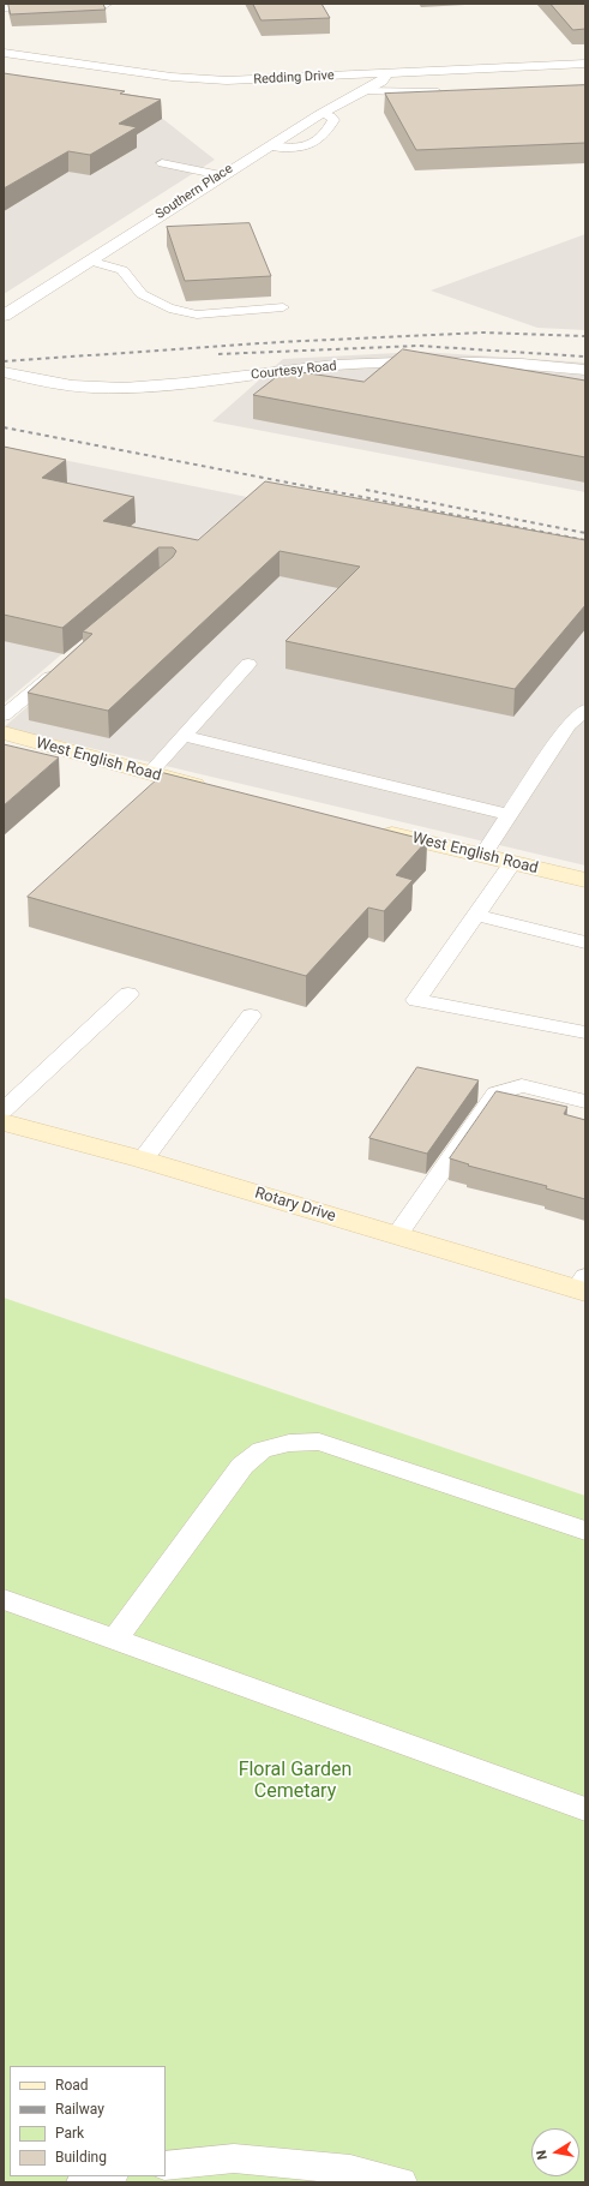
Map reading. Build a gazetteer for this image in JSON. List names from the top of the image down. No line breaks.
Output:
{"streets":{"street":["Redding Drive","Southern Place","Courtesy Road","West English Road","Rotary Drive"]},"crossings":[["Redding Drive","Southern Place"]],"parks":["Floral Garden Cemetary"],"legend":["Road","Railway","Park","Building"],"north":"left"}
